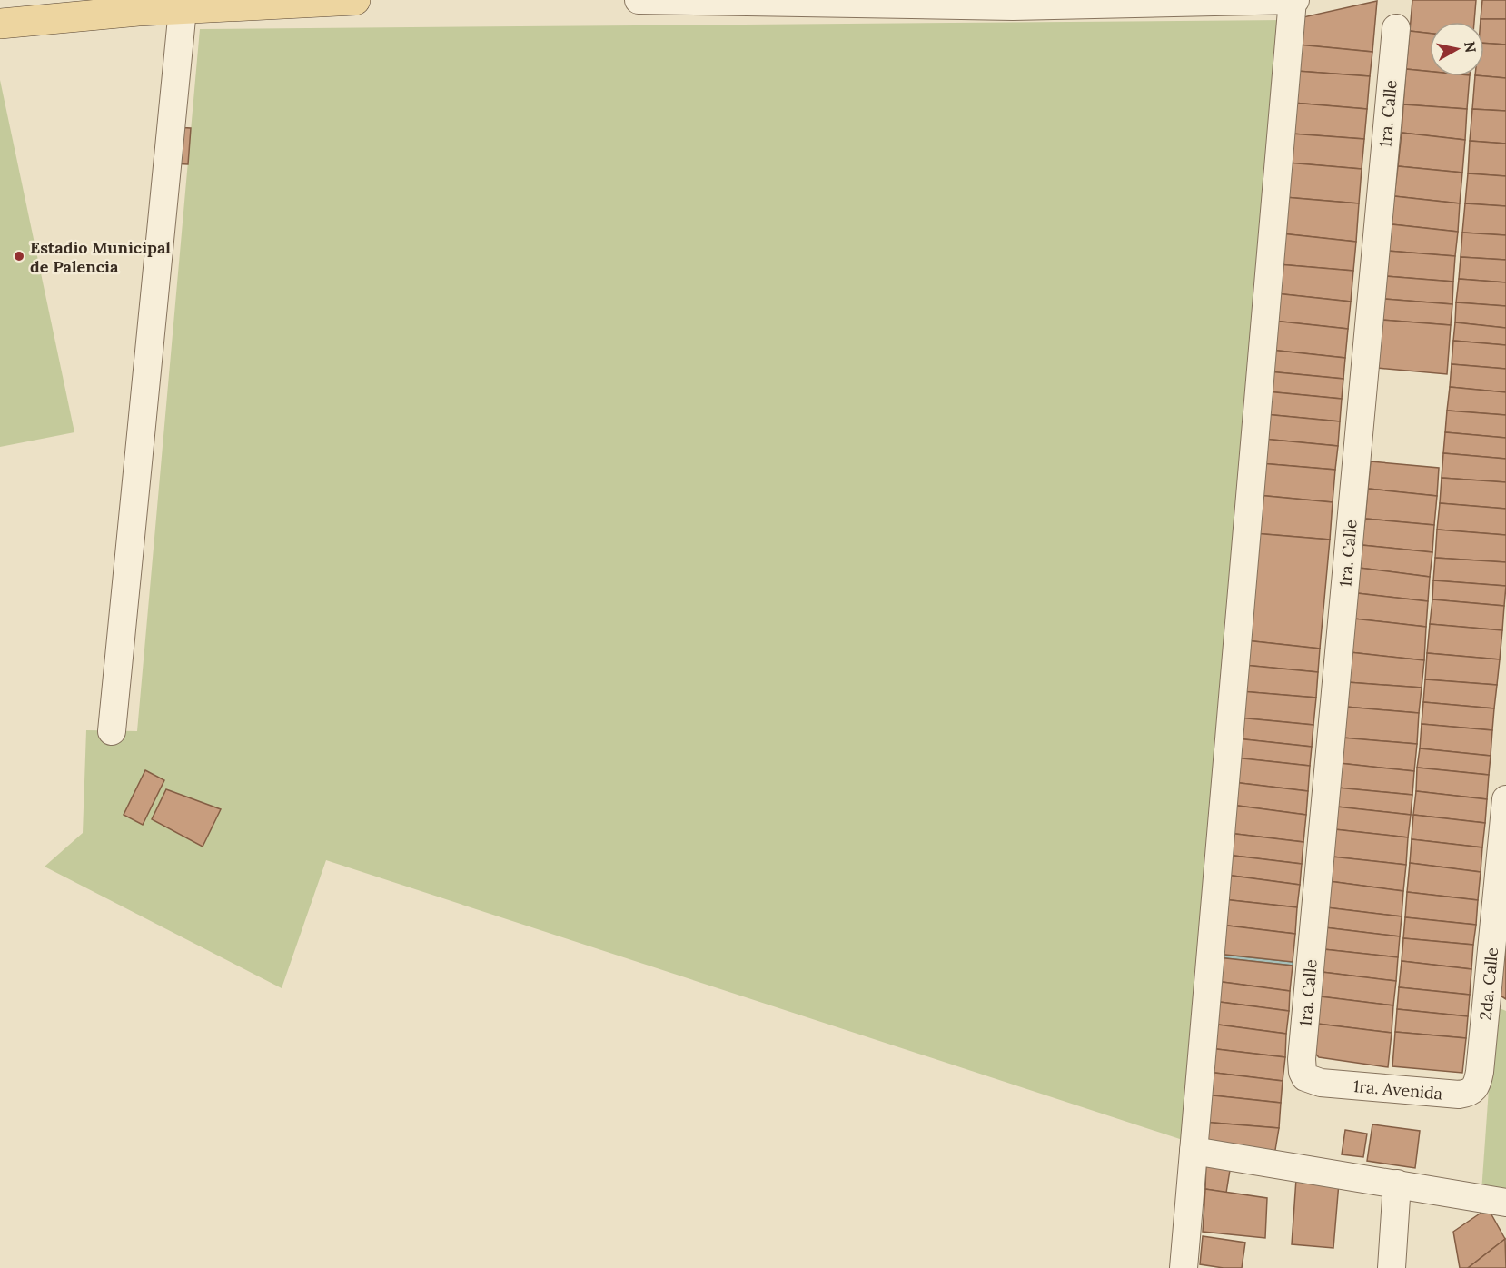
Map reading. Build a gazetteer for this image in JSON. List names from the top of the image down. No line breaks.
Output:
{"streets":{"street":["1ra. Calle","2da. Calle","1ra. Avenida"]},"crossings":[["1ra. Calle","1ra. Avenida"],["2da. Calle","1ra. Avenida"]],"places":["Estadio Municipal de Palencia"],"north":"right"}
